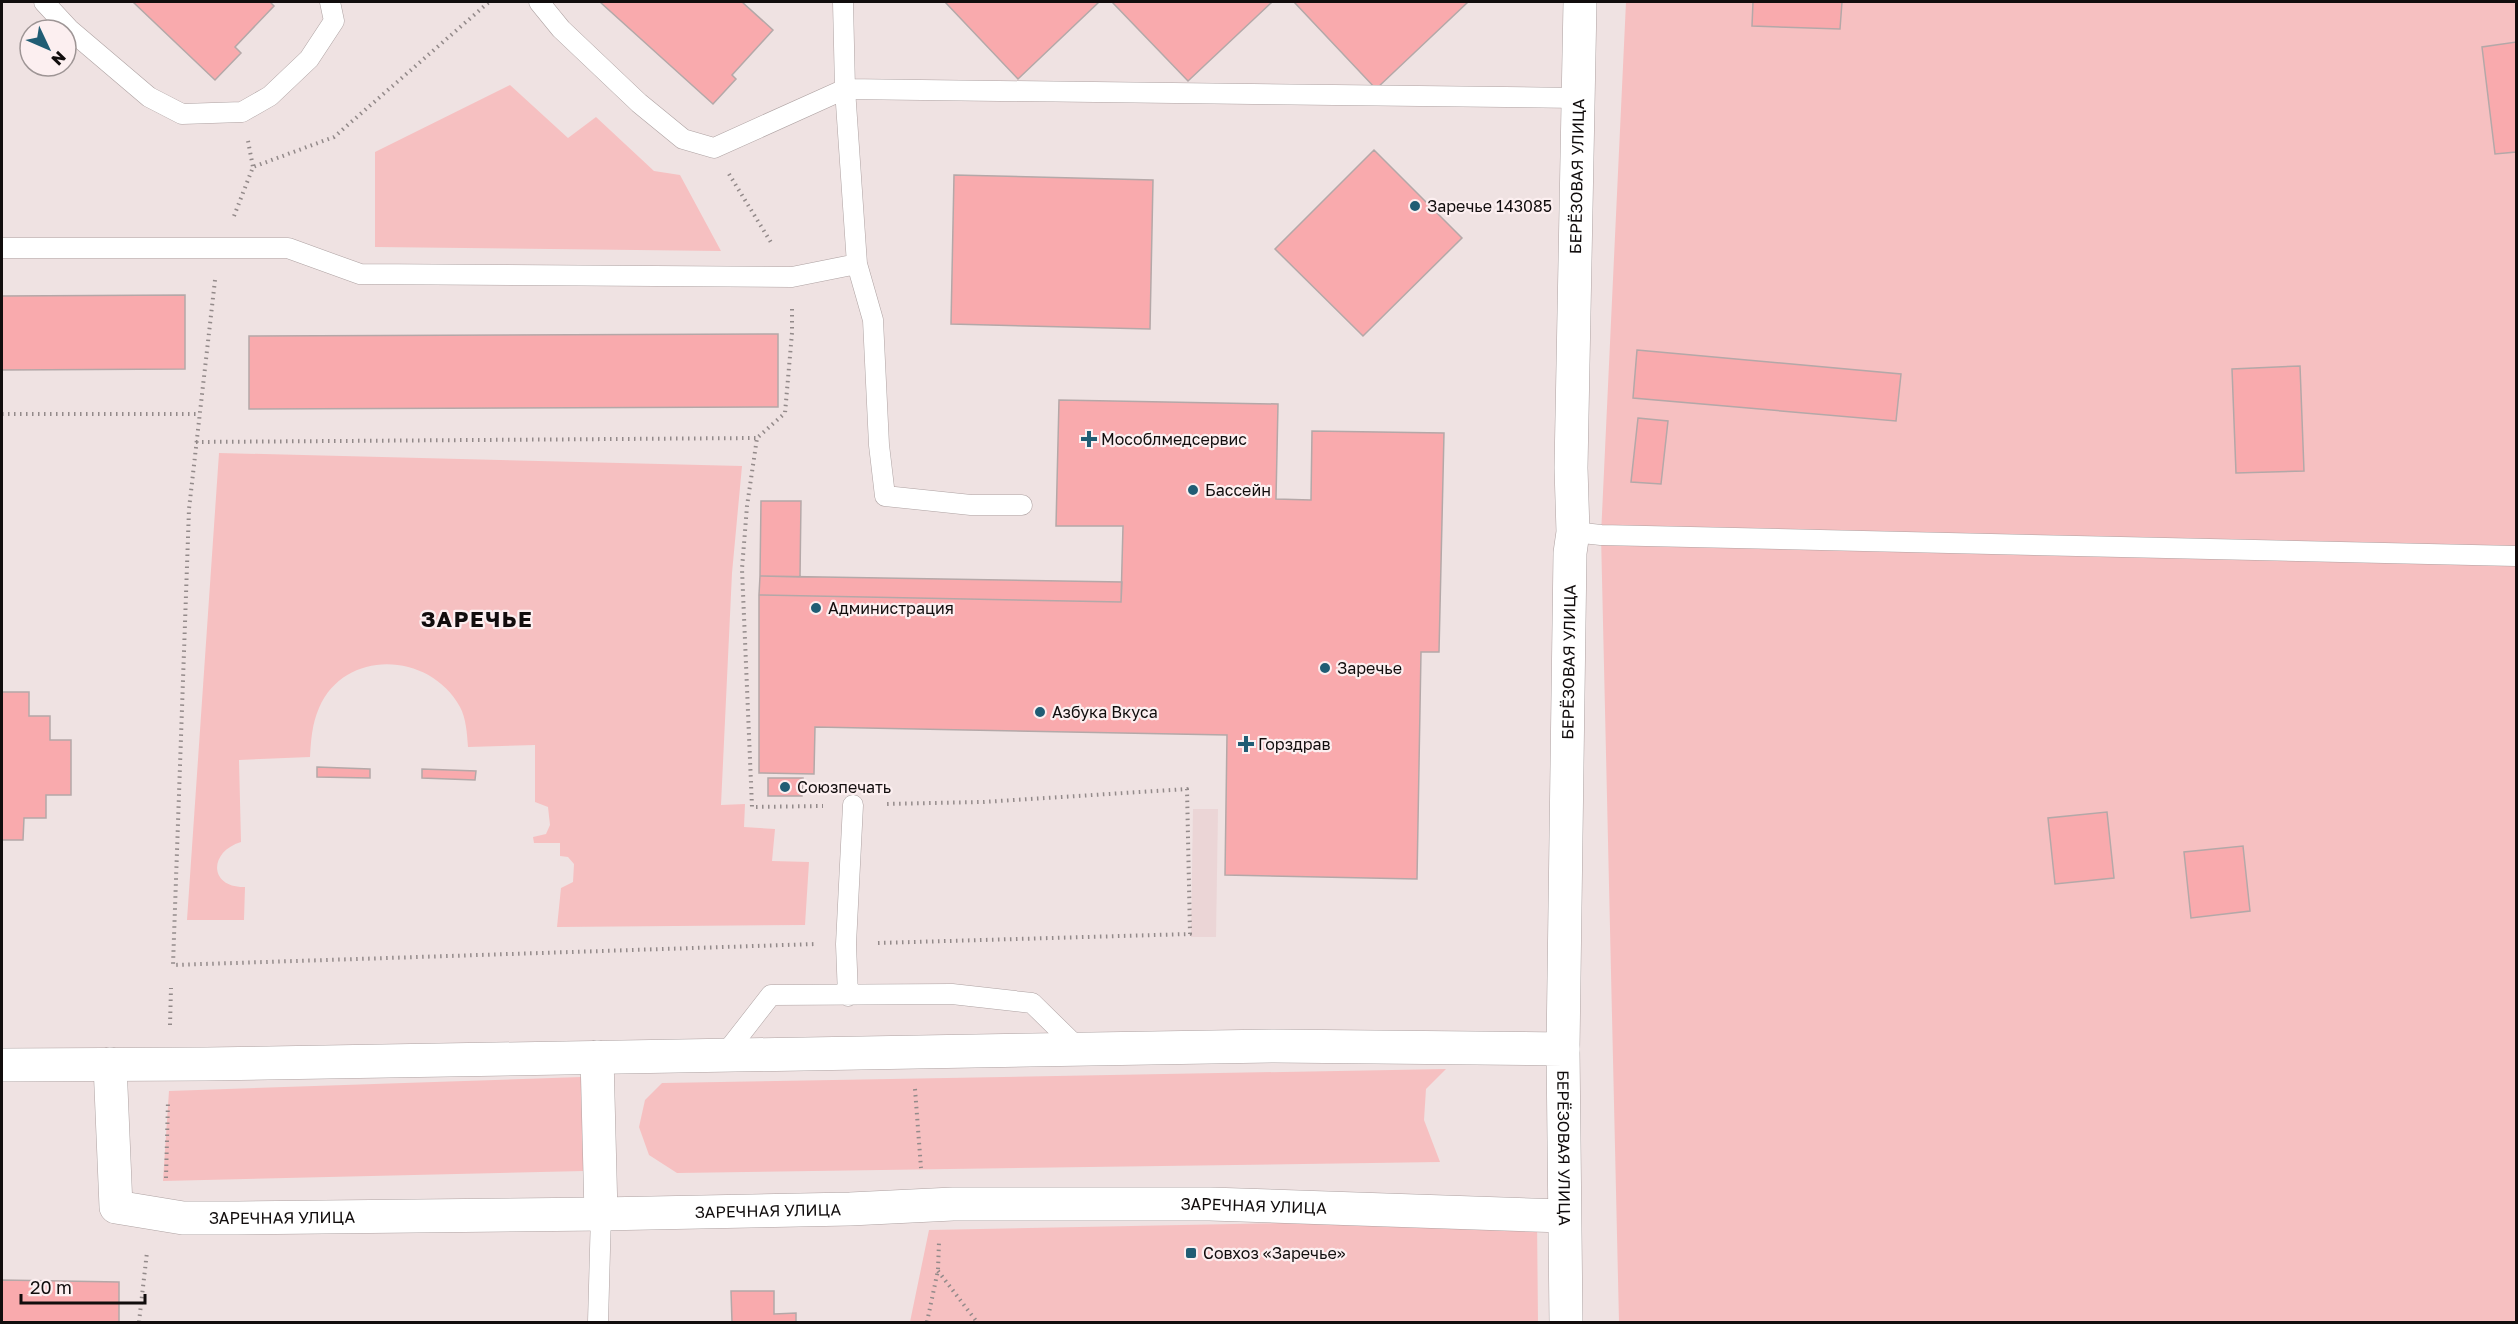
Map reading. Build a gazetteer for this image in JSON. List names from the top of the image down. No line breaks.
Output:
{"streets":{"street":["БЕРЁЗОВАЯ УЛИЦА","ЗАРЕЧНАЯ УЛИЦА"]},"crossings":[["БЕРЁЗОВАЯ УЛИЦА","ЗАРЕЧНАЯ УЛИЦА"]],"districts":["ЗАРЕЧЬЕ"],"places":{"other":["Заречье 143085","Бассейн","Администрация","Заречье","Азбука Вкуса","Союзпечать"],"health":["Мособлмедсервис","Горздрав"],"transit":["Совхоз «Заречье»"]},"scale_bar":"20 m","north":"bottom right"}
